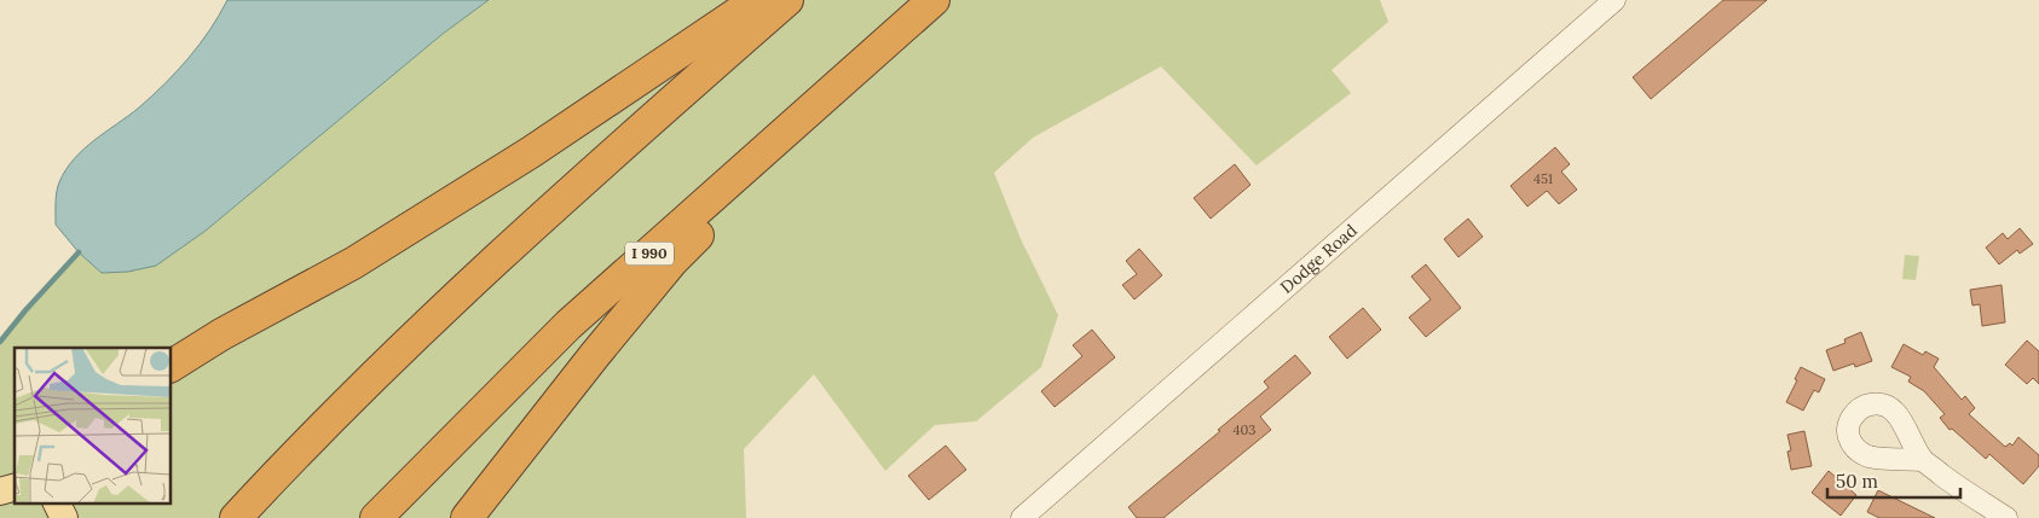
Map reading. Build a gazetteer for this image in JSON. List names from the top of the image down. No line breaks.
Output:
{"streets":{"highway":["I 990"],"street":["Dodge Road"]},"house_numbers":["451","403"],"scale_bar":"50 m"}
